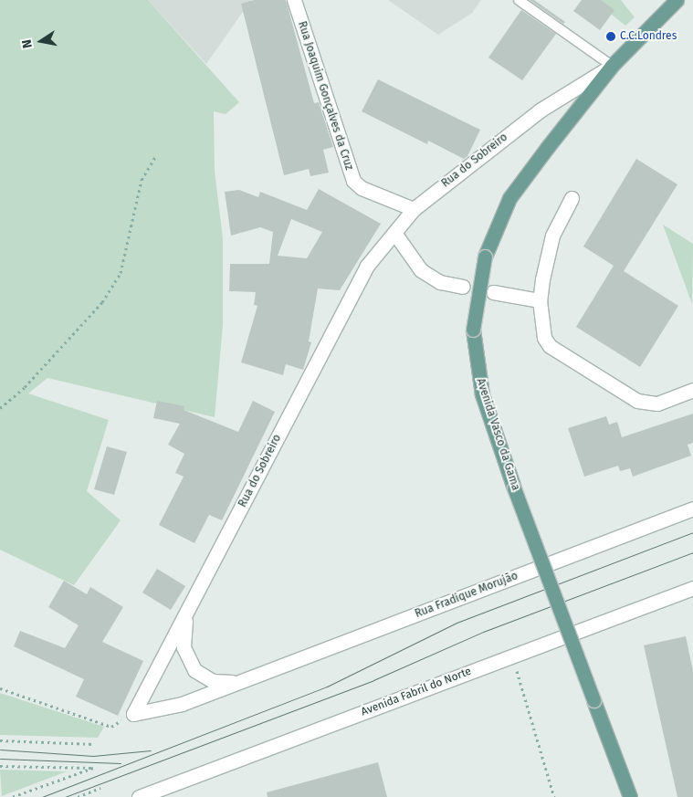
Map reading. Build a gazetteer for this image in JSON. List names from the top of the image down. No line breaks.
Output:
{"streets":{"main road":["Rua do Sobreiro","Avenida Vasco da Gama"],"street":["Rua Joaquim Gonçalves da Cruz","Rua Fradique Morujão","Avenida Fabril do Norte"]},"crossings":[["Rua Joaquim Gonçalves da Cruz","Rua do Sobreiro"],["Rua do Sobreiro","Avenida Vasco da Gama"],["Rua do Sobreiro","Rua Fradique Morujão"]],"places":["C.C.Londres"],"north":"left"}
